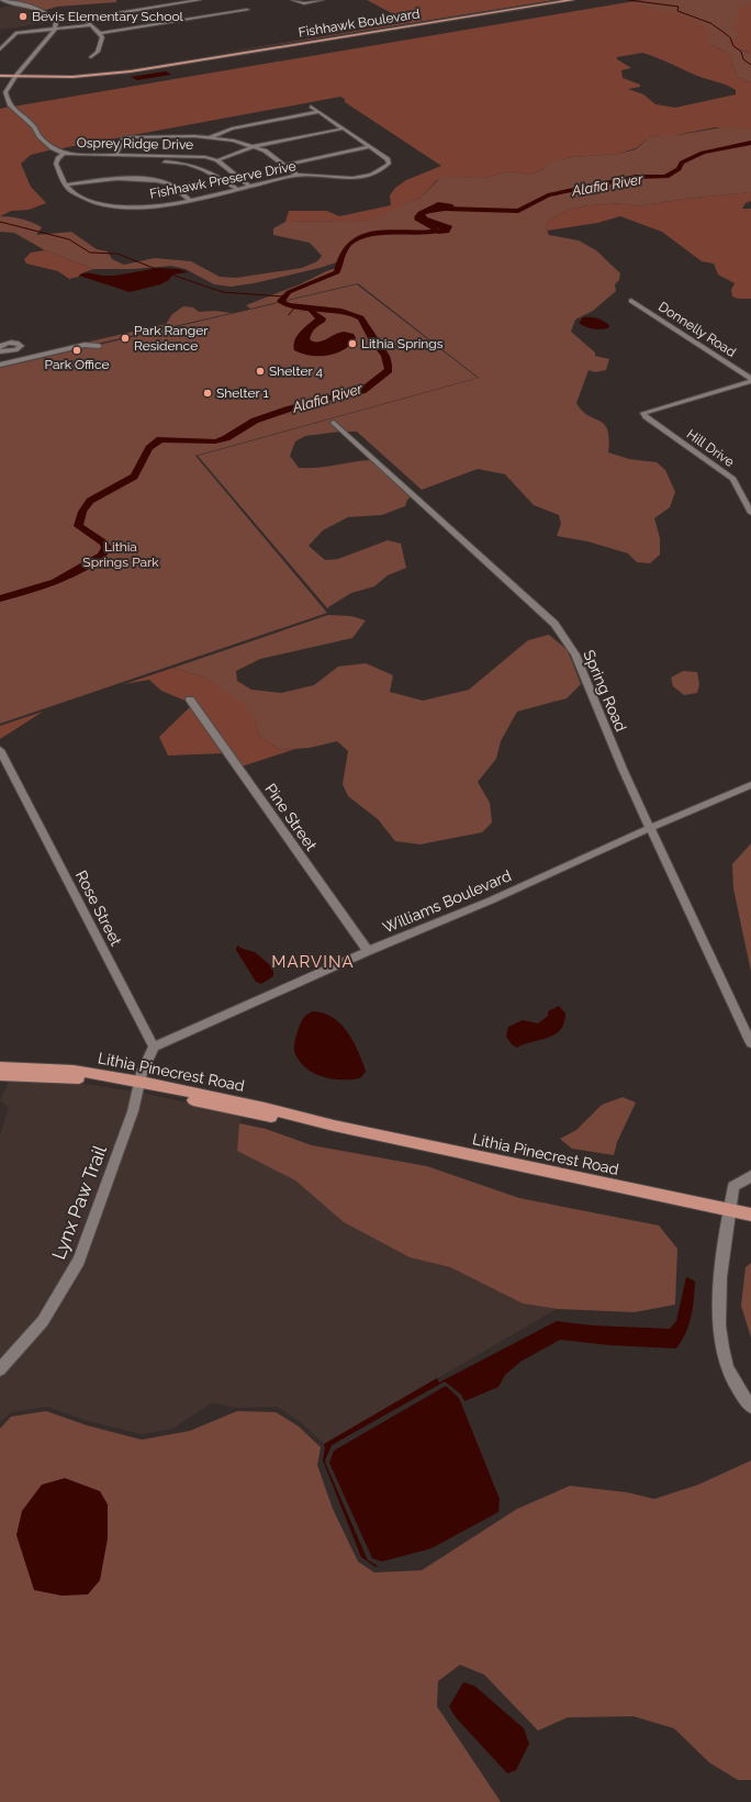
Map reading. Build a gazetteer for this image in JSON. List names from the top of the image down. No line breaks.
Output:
{"streets":{"main road":["Fishhawk Boulevard","Lithia Pinecrest Road"],"street":["Osprey Ridge Drive","Fishhawk Preserve Drive","Donnelly Road","Hill Drive","Spring Road","Pine Street","Williams Boulevard","Rose Street","Lynx Paw Trail"]},"crossings":[["Osprey Ridge Drive","Fishhawk Preserve Drive"],["Donnelly Road","Hill Drive"],["Spring Road","Williams Boulevard"],["Pine Street","Williams Boulevard"],["Williams Boulevard","Rose Street"],["Lithia Pinecrest Road","Lynx Paw Trail"]],"districts":["MARVINA"],"water":["Alafia River"],"parks":["Lithia Springs Park"],"places":["Bevis Elementary School","Park Ranger Residence","Lithia Springs","Park Office","Shelter 4","Shelter 1"]}
